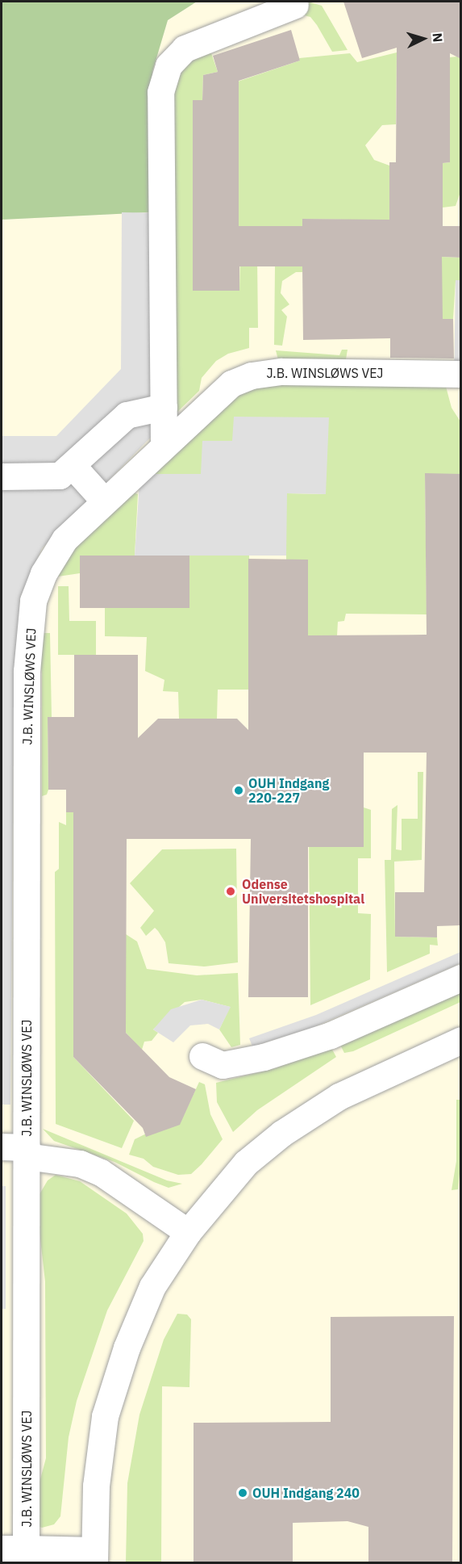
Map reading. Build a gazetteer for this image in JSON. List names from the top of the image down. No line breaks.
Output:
{"streets":{"street":["J.B. WINSLØWS VEJ"]},"places":["OUH Indgang 220-227","Odense Universitetshospital","OUH Indgang 240"],"north":"right"}
